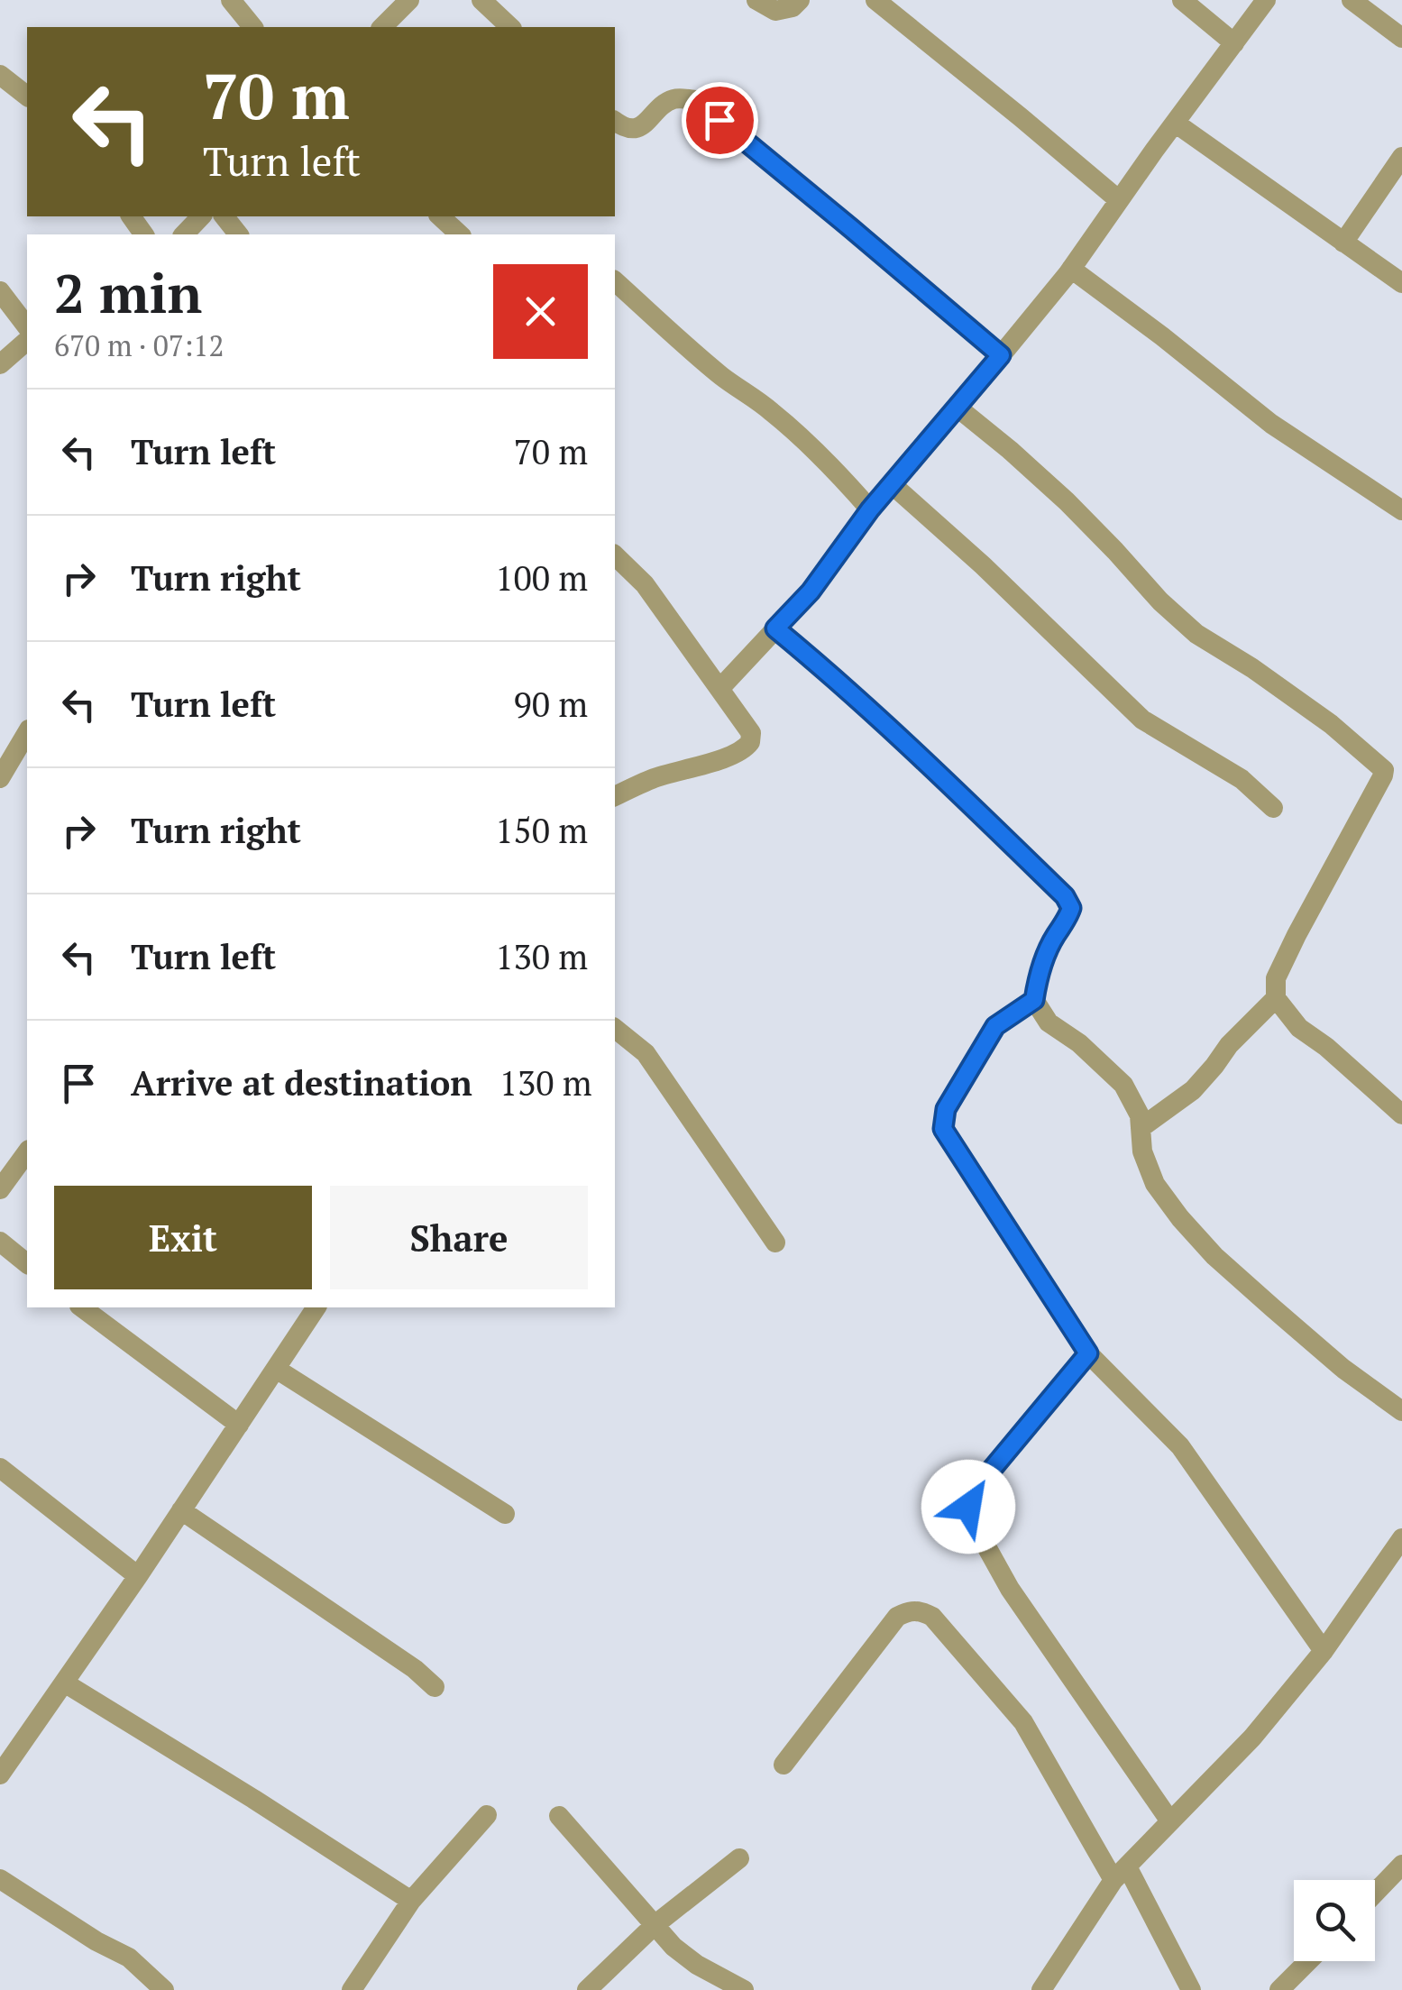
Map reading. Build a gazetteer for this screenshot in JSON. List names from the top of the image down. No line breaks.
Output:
{"page":{"turn":["70 m","Turn left"],"heading":["2 min","670 m · 07:12"],"list":[{"name":"Turn left","value":"70 m"},{"name":"Turn right","value":"100 m"},{"name":"Turn left","value":"90 m"},{"name":"Turn right","value":"150 m"},{"name":"Turn left","value":"130 m"},{"name":"Arrive at destination","value":"130 m"}],"buttons":["Exit","Share"]}}
